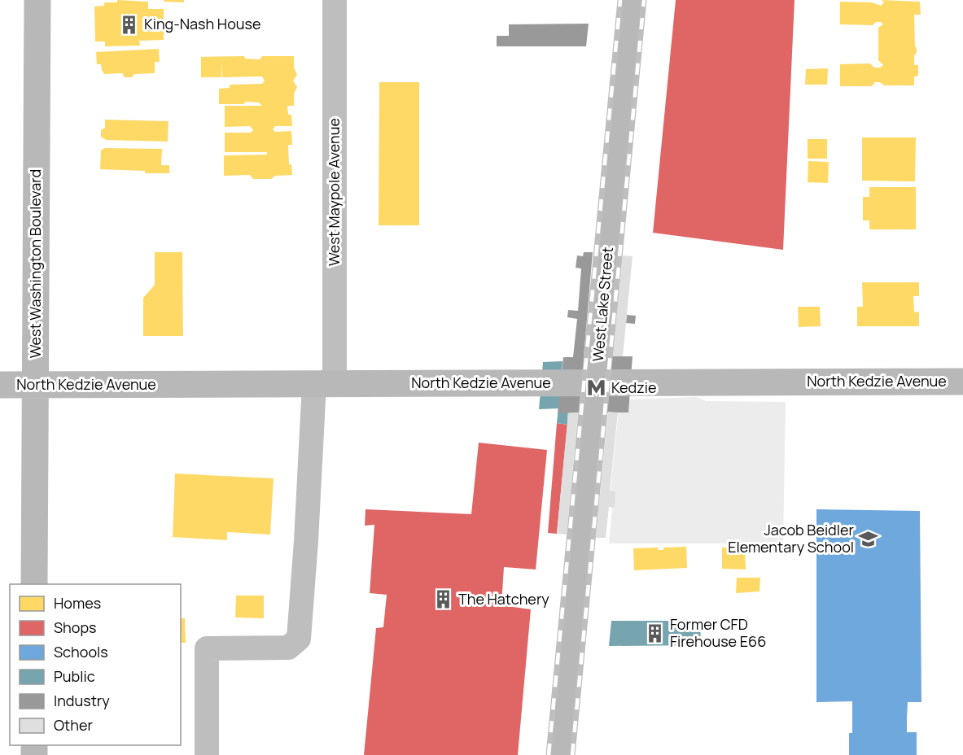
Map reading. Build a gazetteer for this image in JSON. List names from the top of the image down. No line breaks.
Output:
{"streets":{"main road":["West Washington Boulevard","West Lake Street","North Kedzie Avenue"],"street":["West Maypole Avenue"]},"crossings":[["West Maypole Avenue","North Kedzie Avenue"],["West Washington Boulevard","North Kedzie Avenue"],["West Lake Street","North Kedzie Avenue"]],"places":{"building":["King-Nash House","The Hatchery","Former CFD Firehouse E66"],"metro station":["Kedzie"],"school or university":["Jacob Beidler Elementary School"]},"legend":["Homes","Shops","Schools","Public","Industry","Other"]}
